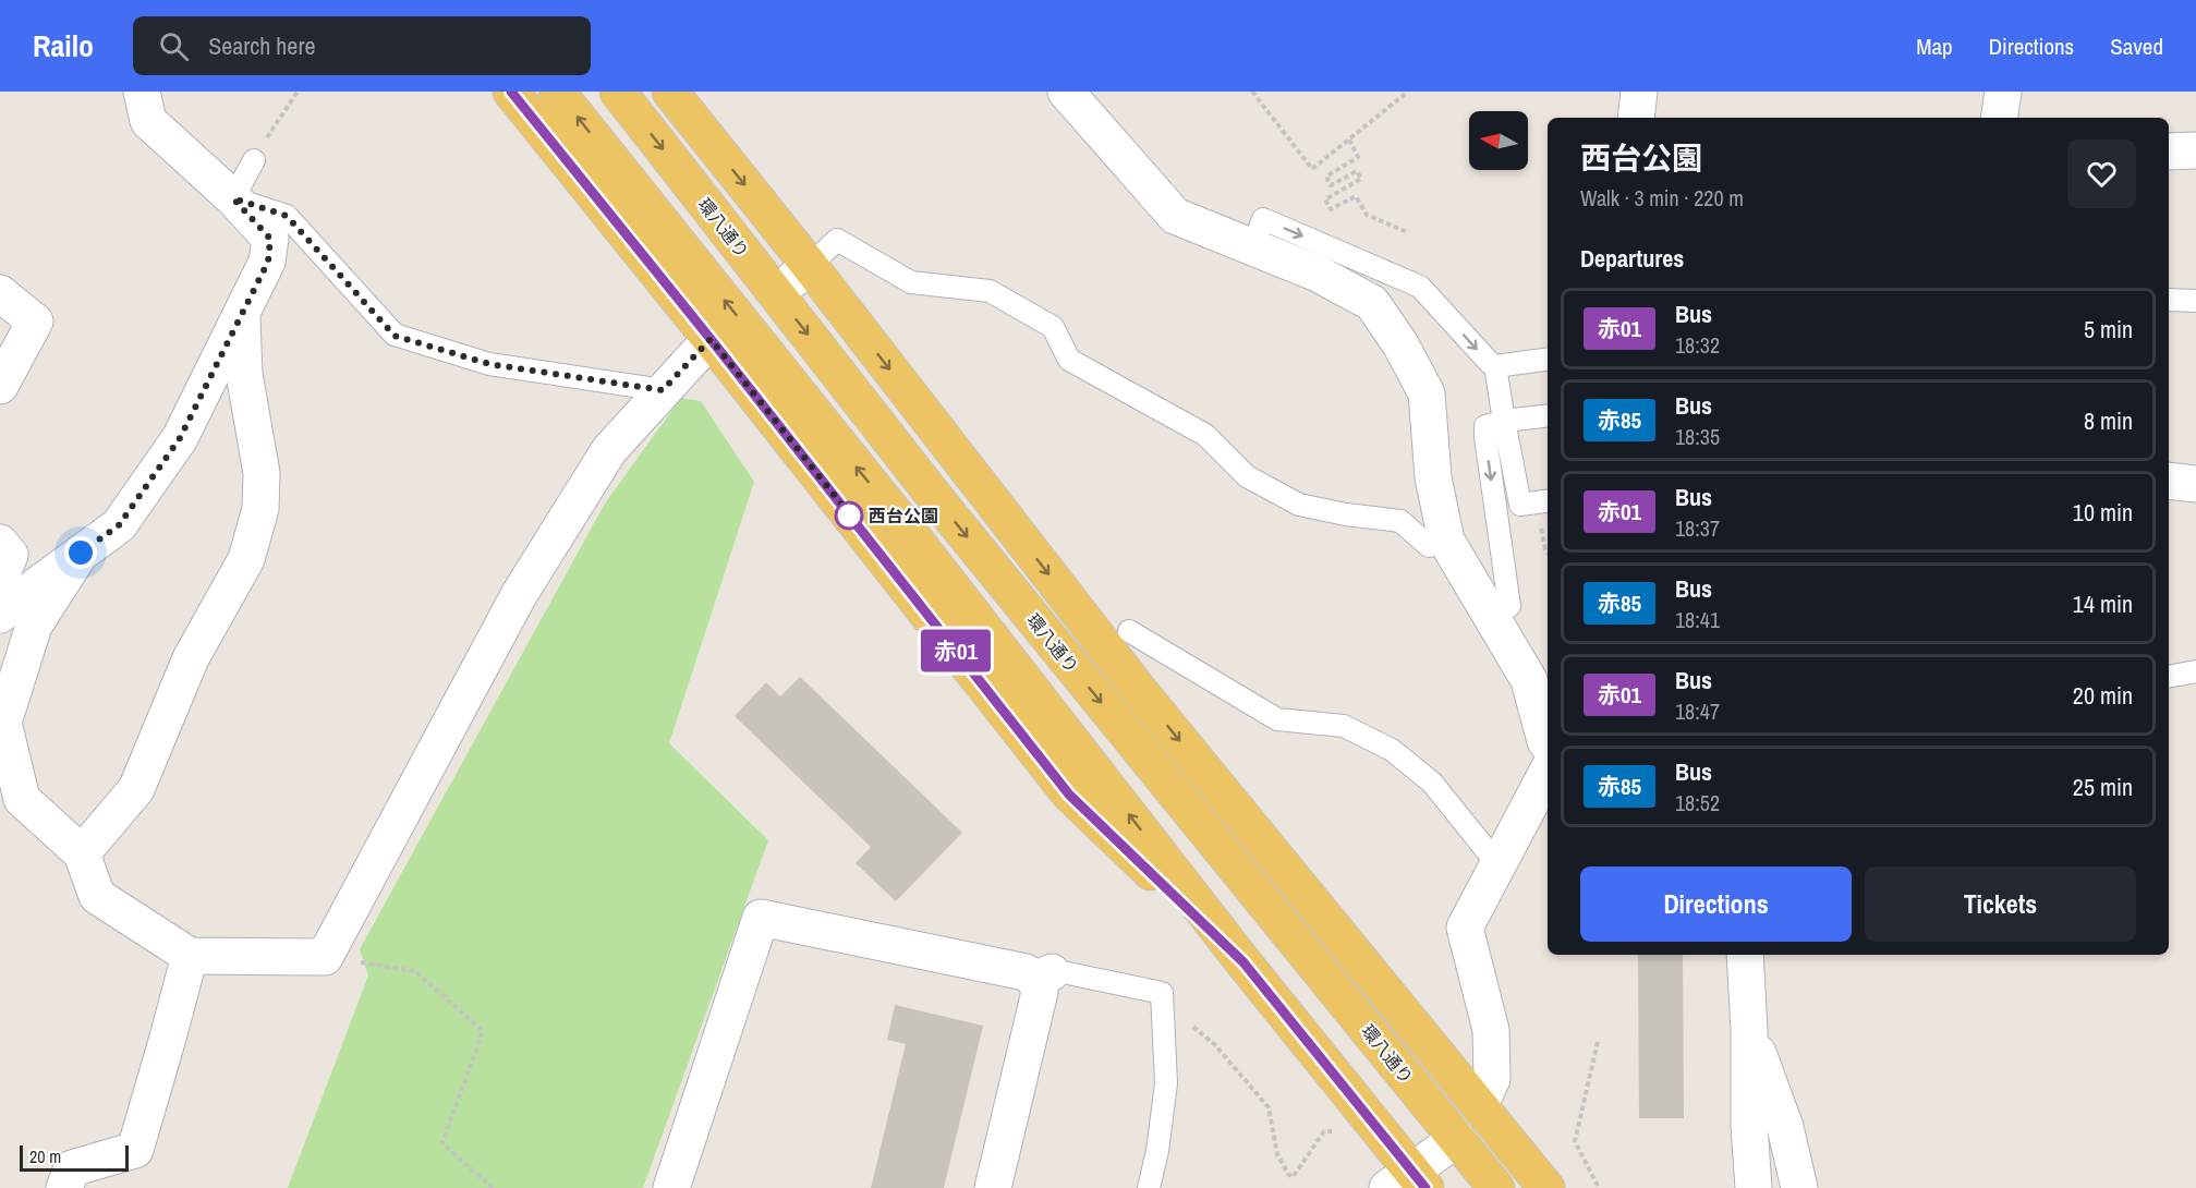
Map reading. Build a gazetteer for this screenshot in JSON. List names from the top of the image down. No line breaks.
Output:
{"streets":{"main road":["環八通り"]},"places":["西台公園"],"lines":["bus line 赤01"],"scale_bar":"20 m","north":"left","page":{"header":"Railo","search":"Search here","nav":["Map","Directions","Saved"],"on_map":"赤01","heading":[["西台公園","Walk · 3 min · 220 m"],"Departures"],"list":[{"mark":"赤01","name":"Bus","note":"18:32","value":"5 min"},{"mark":"赤85","name":"Bus","note":"18:35","value":"8 min"},{"mark":"赤01","name":"Bus","note":"18:37","value":"10 min"},{"mark":"赤85","name":"Bus","note":"18:41","value":"14 min"},{"mark":"赤01","name":"Bus","note":"18:47","value":"20 min"},{"mark":"赤85","name":"Bus","note":"18:52","value":"25 min"}],"buttons":["Directions","Tickets"],"scale":"20 m"}}
